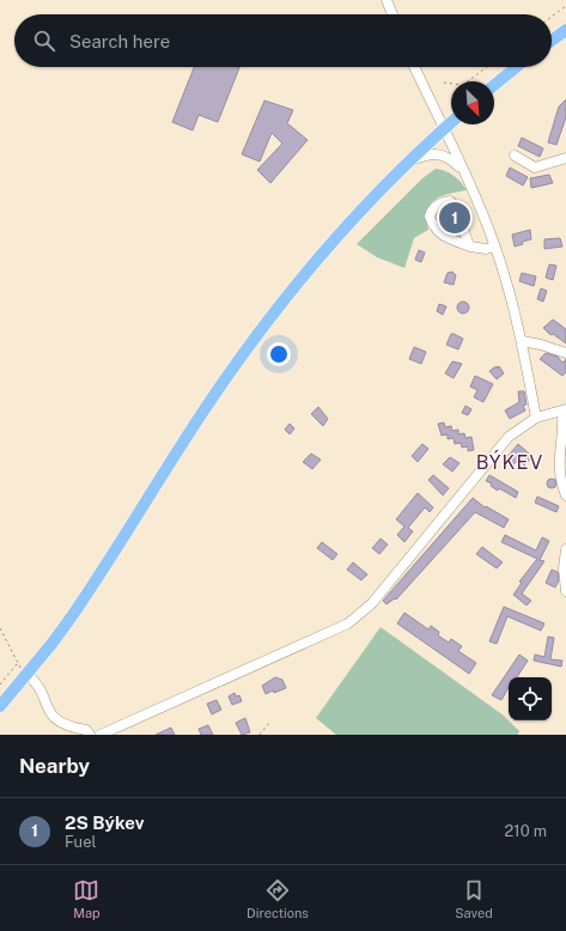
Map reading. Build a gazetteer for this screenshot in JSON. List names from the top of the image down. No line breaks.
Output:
{"districts":["BÝKEV"],"north":"bottom right","page":{"search":"Search here","pins":"1","heading":"Nearby","list":[{"mark":"1","name":"2S Býkev","note":"Fuel","value":"210 m"}],"nav":["Map","Directions","Saved"]}}
